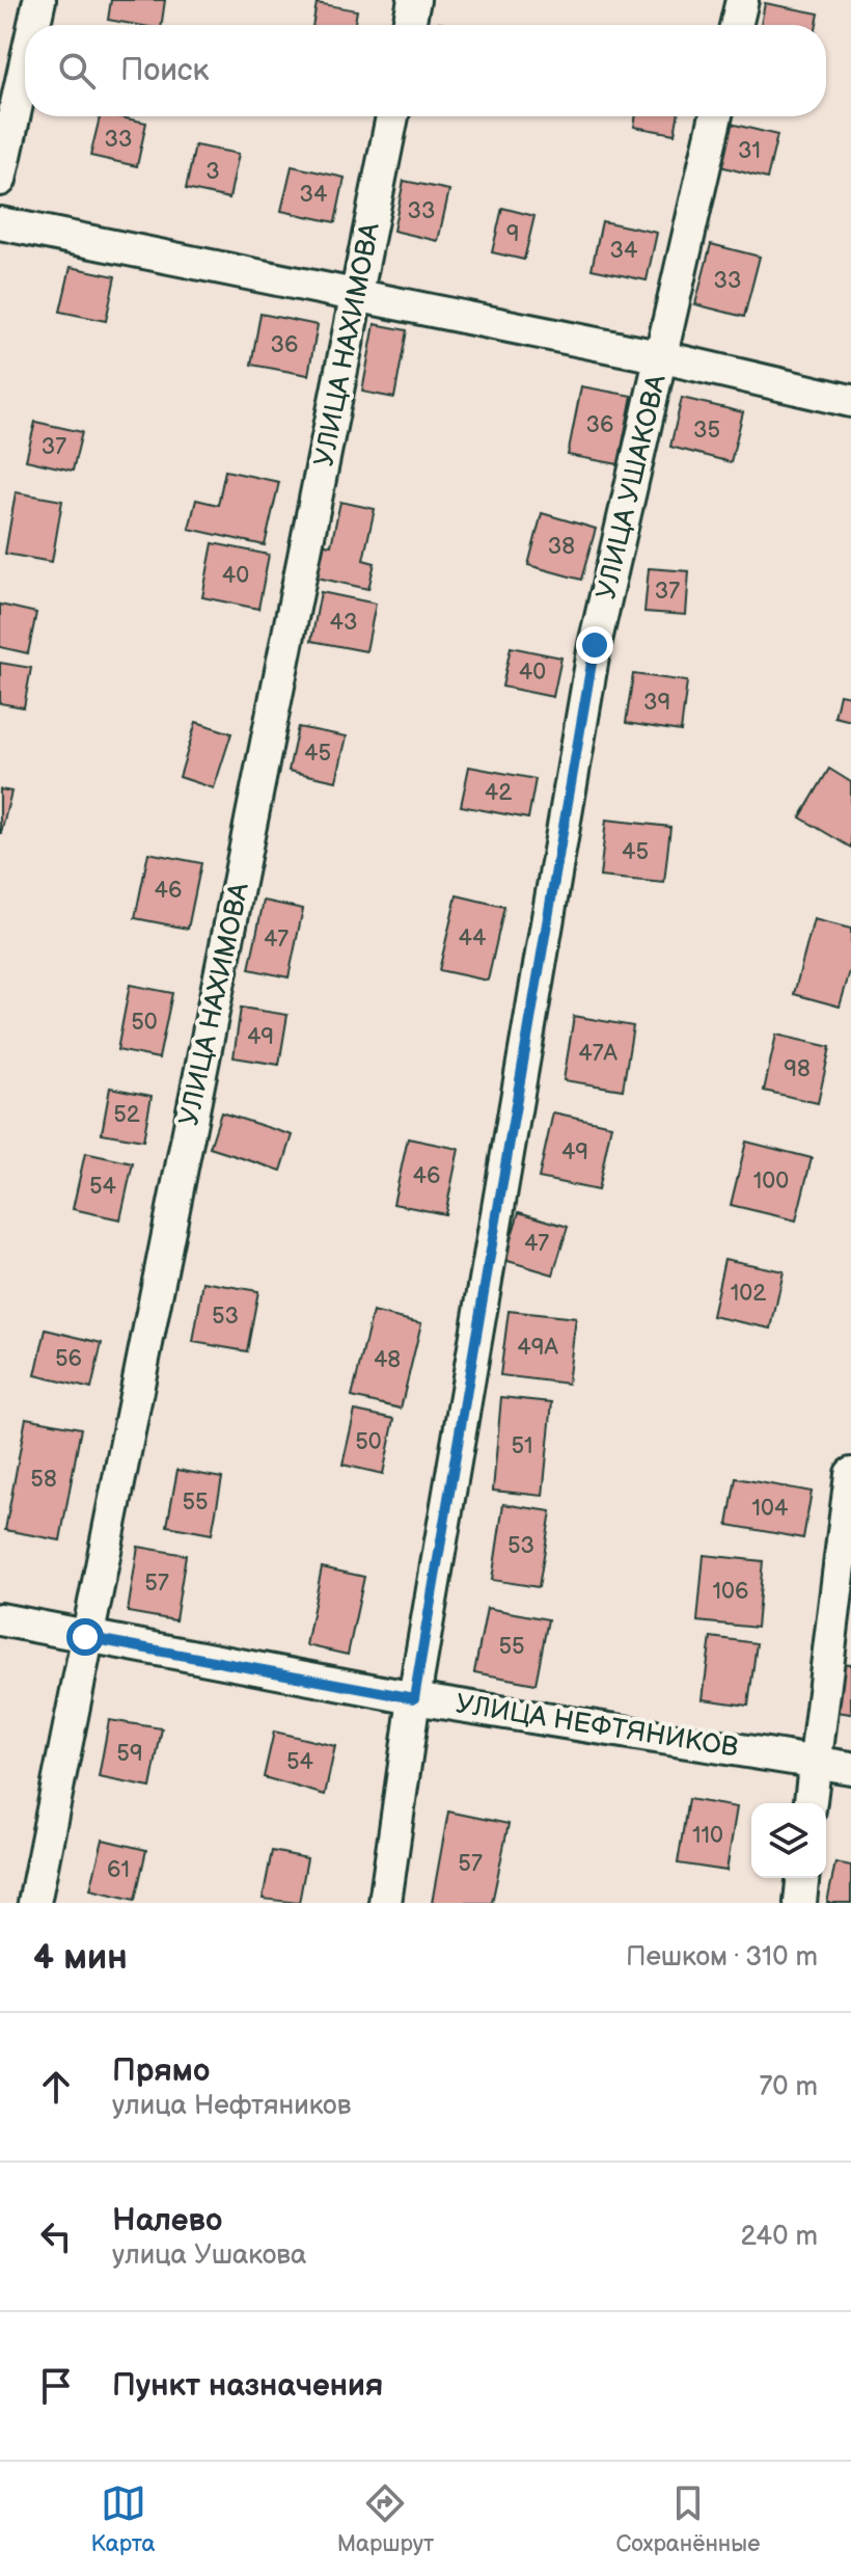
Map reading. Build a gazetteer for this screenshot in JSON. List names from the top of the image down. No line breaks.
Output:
{"streets":{"street":["УЛИЦА НАХИМОВА","УЛИЦА УШАКОВА","УЛИЦА НЕФТЯНИКОВ"]},"crossings":[["УЛИЦА НАХИМОВА","УЛИЦА НЕФТЯНИКОВ"],["УЛИЦА УШАКОВА","УЛИЦА НЕФТЯНИКОВ"]],"house_numbers":["33","31","3","34","33","9","34","33","36","36","35","37","38","40","37","43","40","39","45","42","45","46","44","47","50","49","47А","98","52","49","46","100","54","47","102","53","49А","56","48","50","51","58","55","104","53","57","106","55","59","54","110","57","61"],"page":{"search":"Поиск","heading":["4 мин","Пешком · 310 m"],"list":[["Прямо","улица Нефтяников","70 m"],["Налево","улица Ушакова","240 m"],"Пункт назначения"],"nav":["Карта","Маршрут","Сохранённые"]}}
